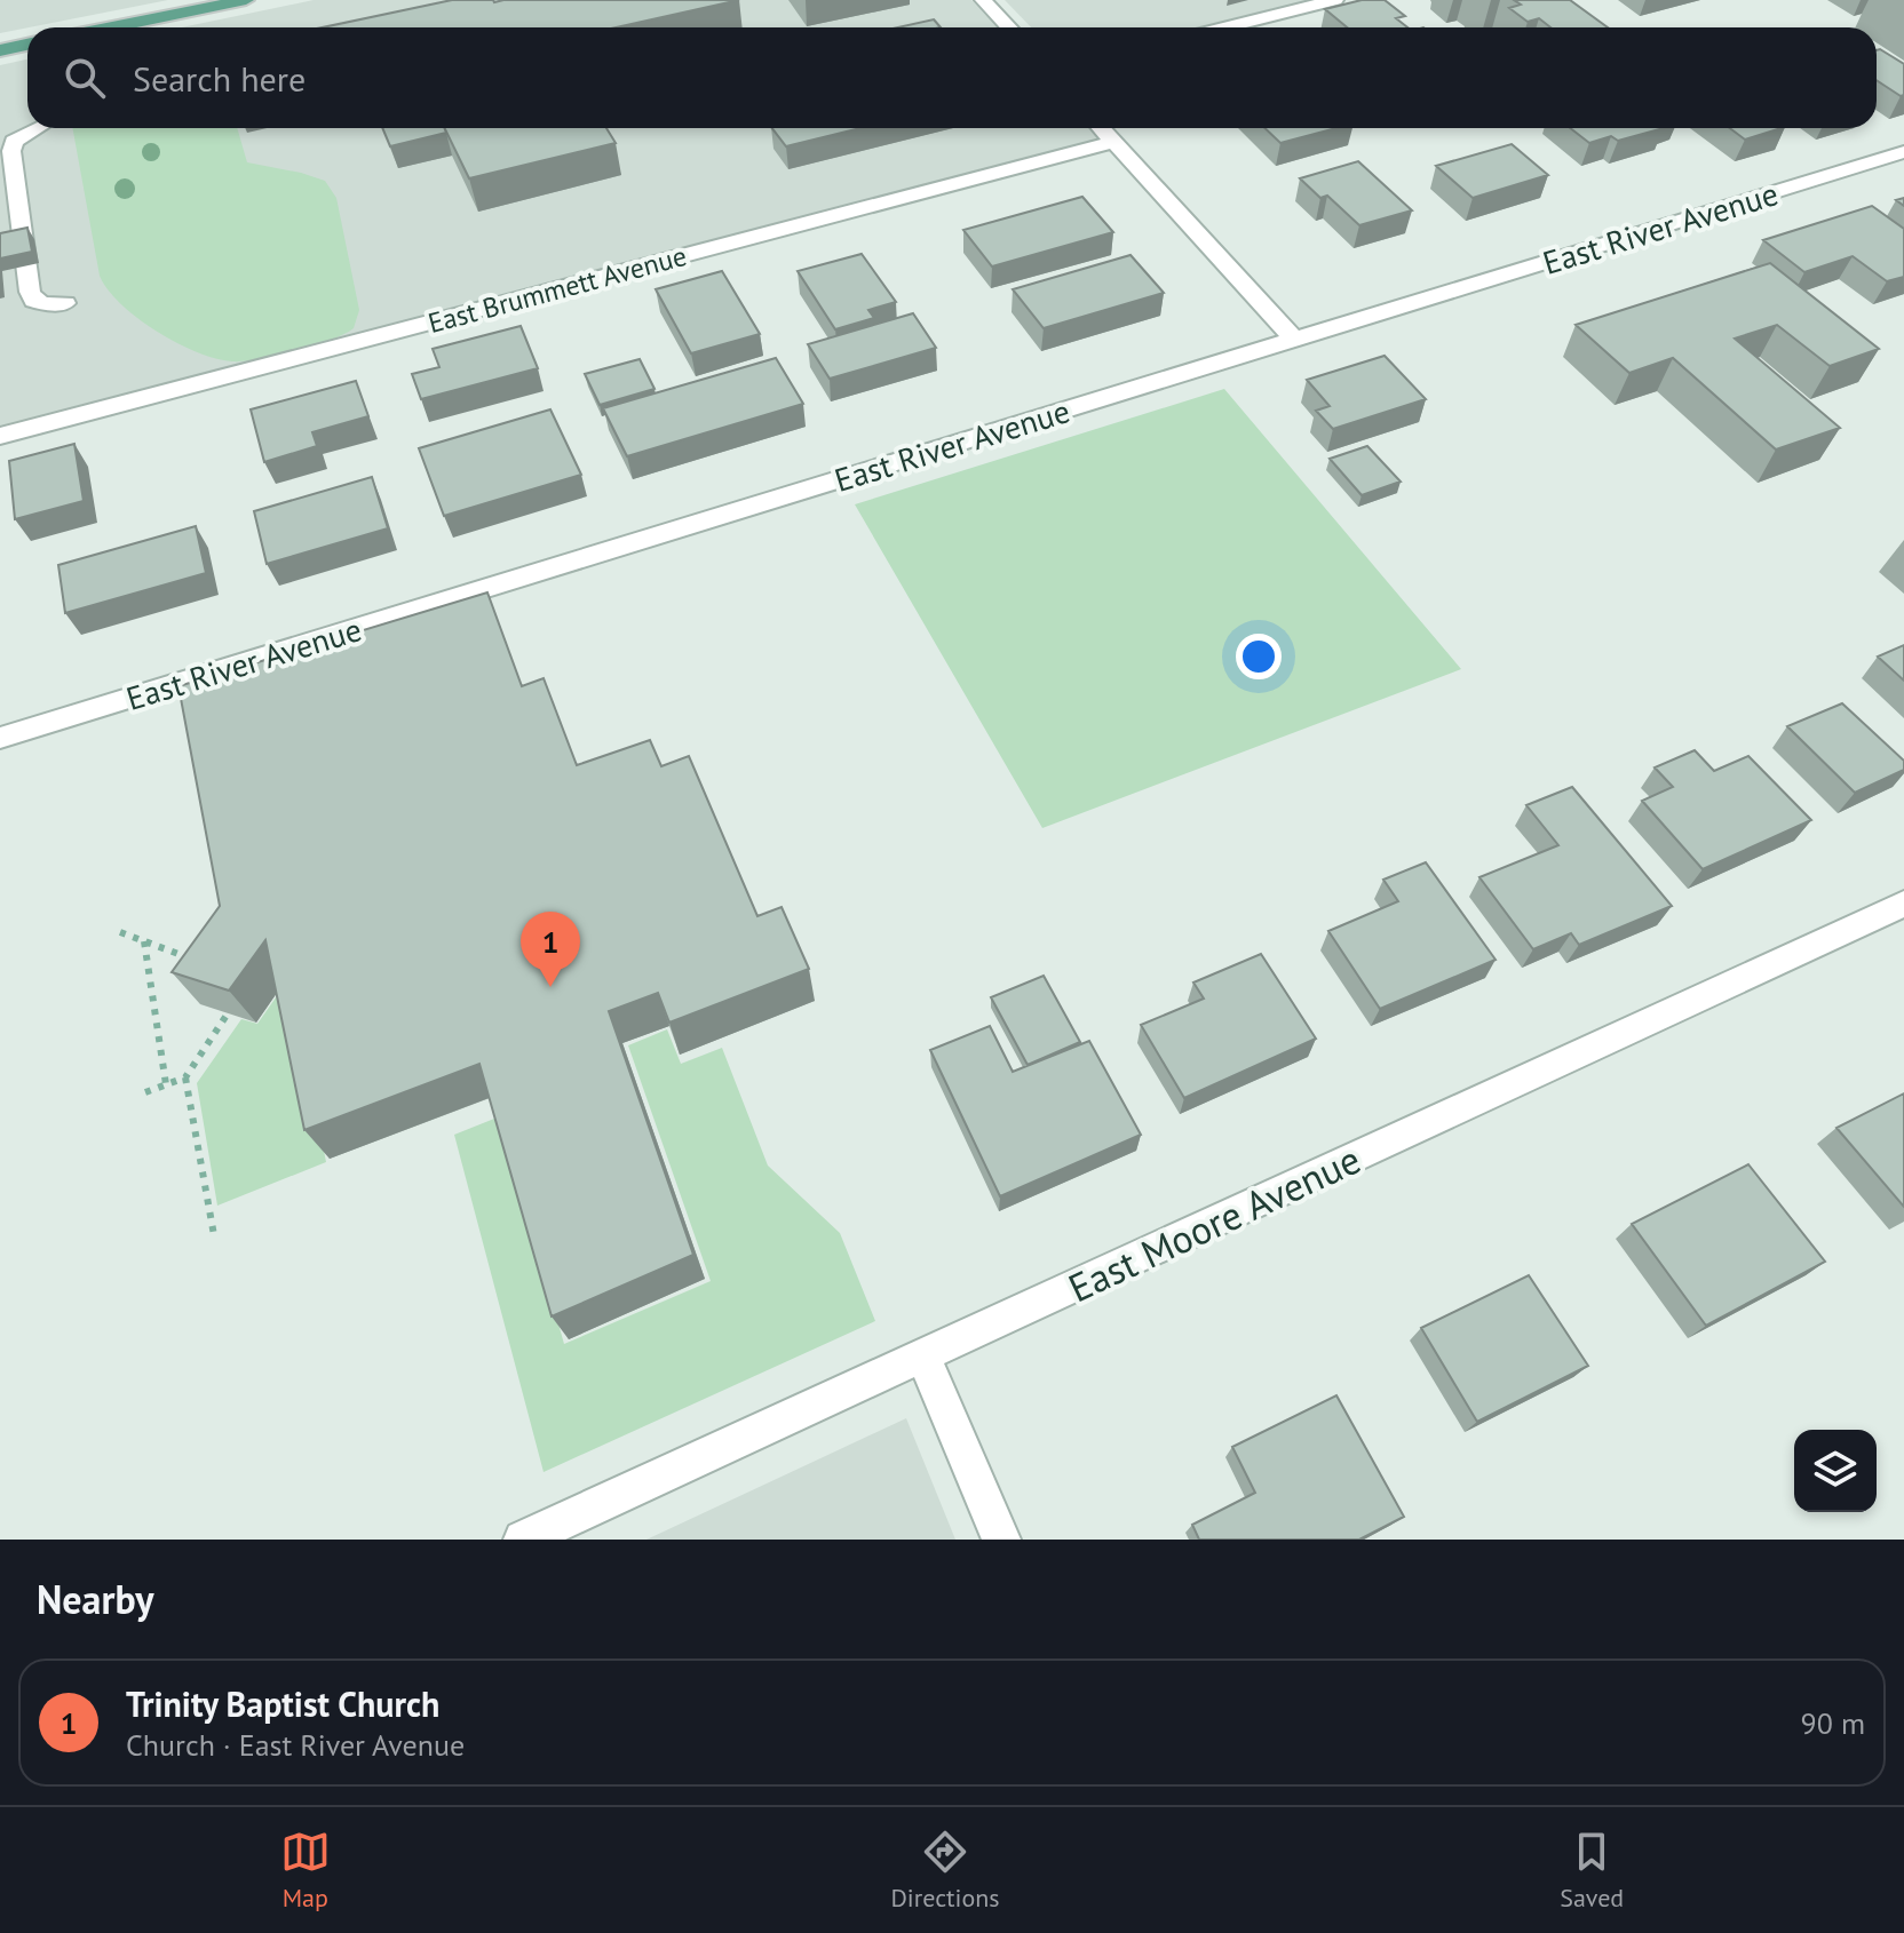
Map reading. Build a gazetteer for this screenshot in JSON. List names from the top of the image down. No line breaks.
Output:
{"streets":{"street":["East River Avenue","East Brummett Avenue","East Moore Avenue"]},"page":{"search":"Search here","pins":"1","heading":"Nearby","list":[{"mark":"1","name":"Trinity Baptist Church","note":"Church · East River Avenue","value":"90 m"}],"nav":["Map","Directions","Saved"]}}
